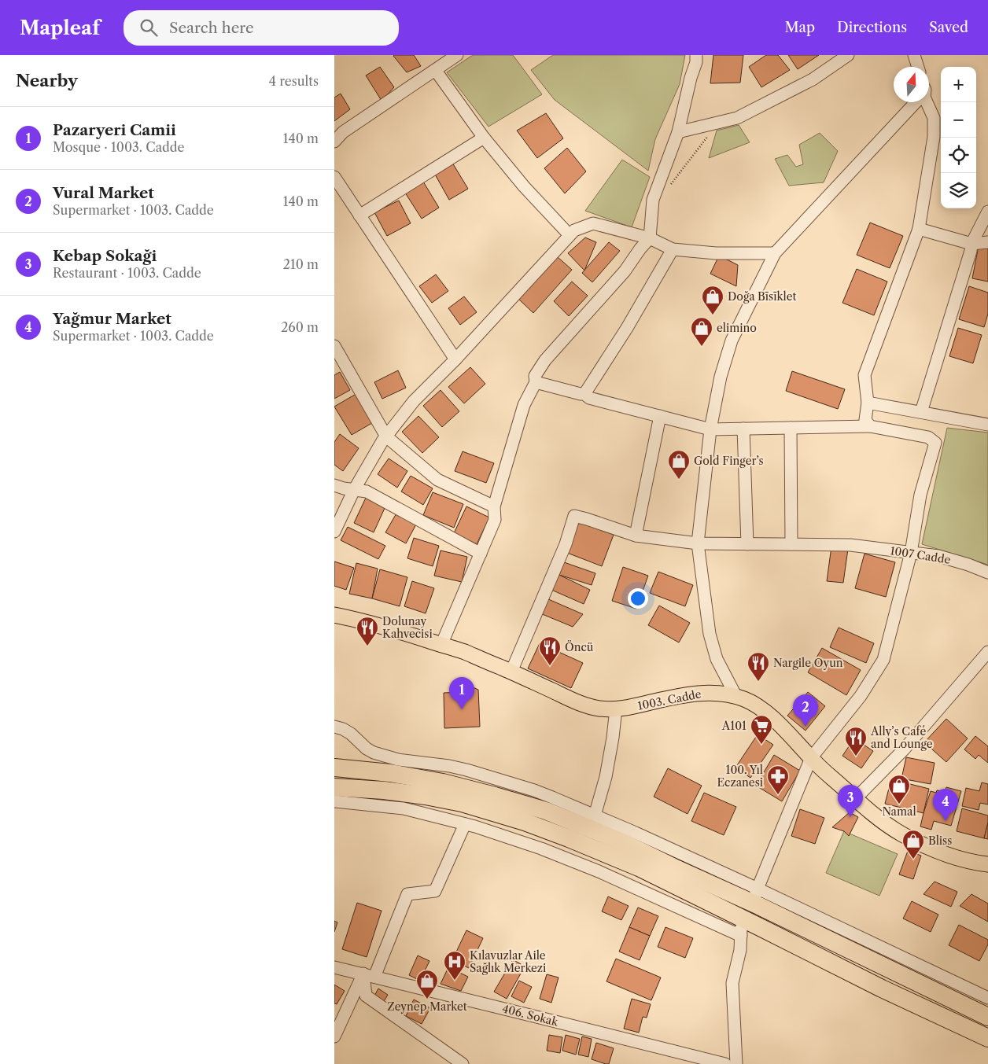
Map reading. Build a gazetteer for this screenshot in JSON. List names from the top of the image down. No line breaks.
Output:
{"streets":{"main road":["1003. Cadde"],"street":["1007 Cadde","406. Sokak"]},"crossings":[["1007 Cadde","1003. Cadde"]],"places":{"shop":["Doğa Bīsīklet","elimino","Gold Finger’s","Namal","Bliss","Zeynep Market"],"restaurant":["Dolunay Kahvecisi","Öncü","Nargile Oyun","Ally’s Café and Lounge"],"supermarket":["A101"],"pharmacy":["100. Yıl Eczanesi"],"hospital":["Kılavuzlar Aile Sağlık Merkezi"]},"north":"top","page":{"header":"Mapleaf","search":"Search here","nav":["Map","Directions","Saved"],"heading":["Nearby","4 results"],"map_buttons":["+","−"],"list":[{"mark":"1","name":"Pazaryeri Camii","note":"Mosque · 1003. Cadde","value":"140 m"},{"mark":"2","name":"Vural Market","note":"Supermarket · 1003. Cadde","value":"140 m"},{"mark":"3","name":"Kebap Sokaği","note":"Restaurant · 1003. Cadde","value":"210 m"},{"mark":"4","name":"Yağmur Market","note":"Supermarket · 1003. Cadde","value":"260 m"}],"pins":["1","2","3","4"]}}
